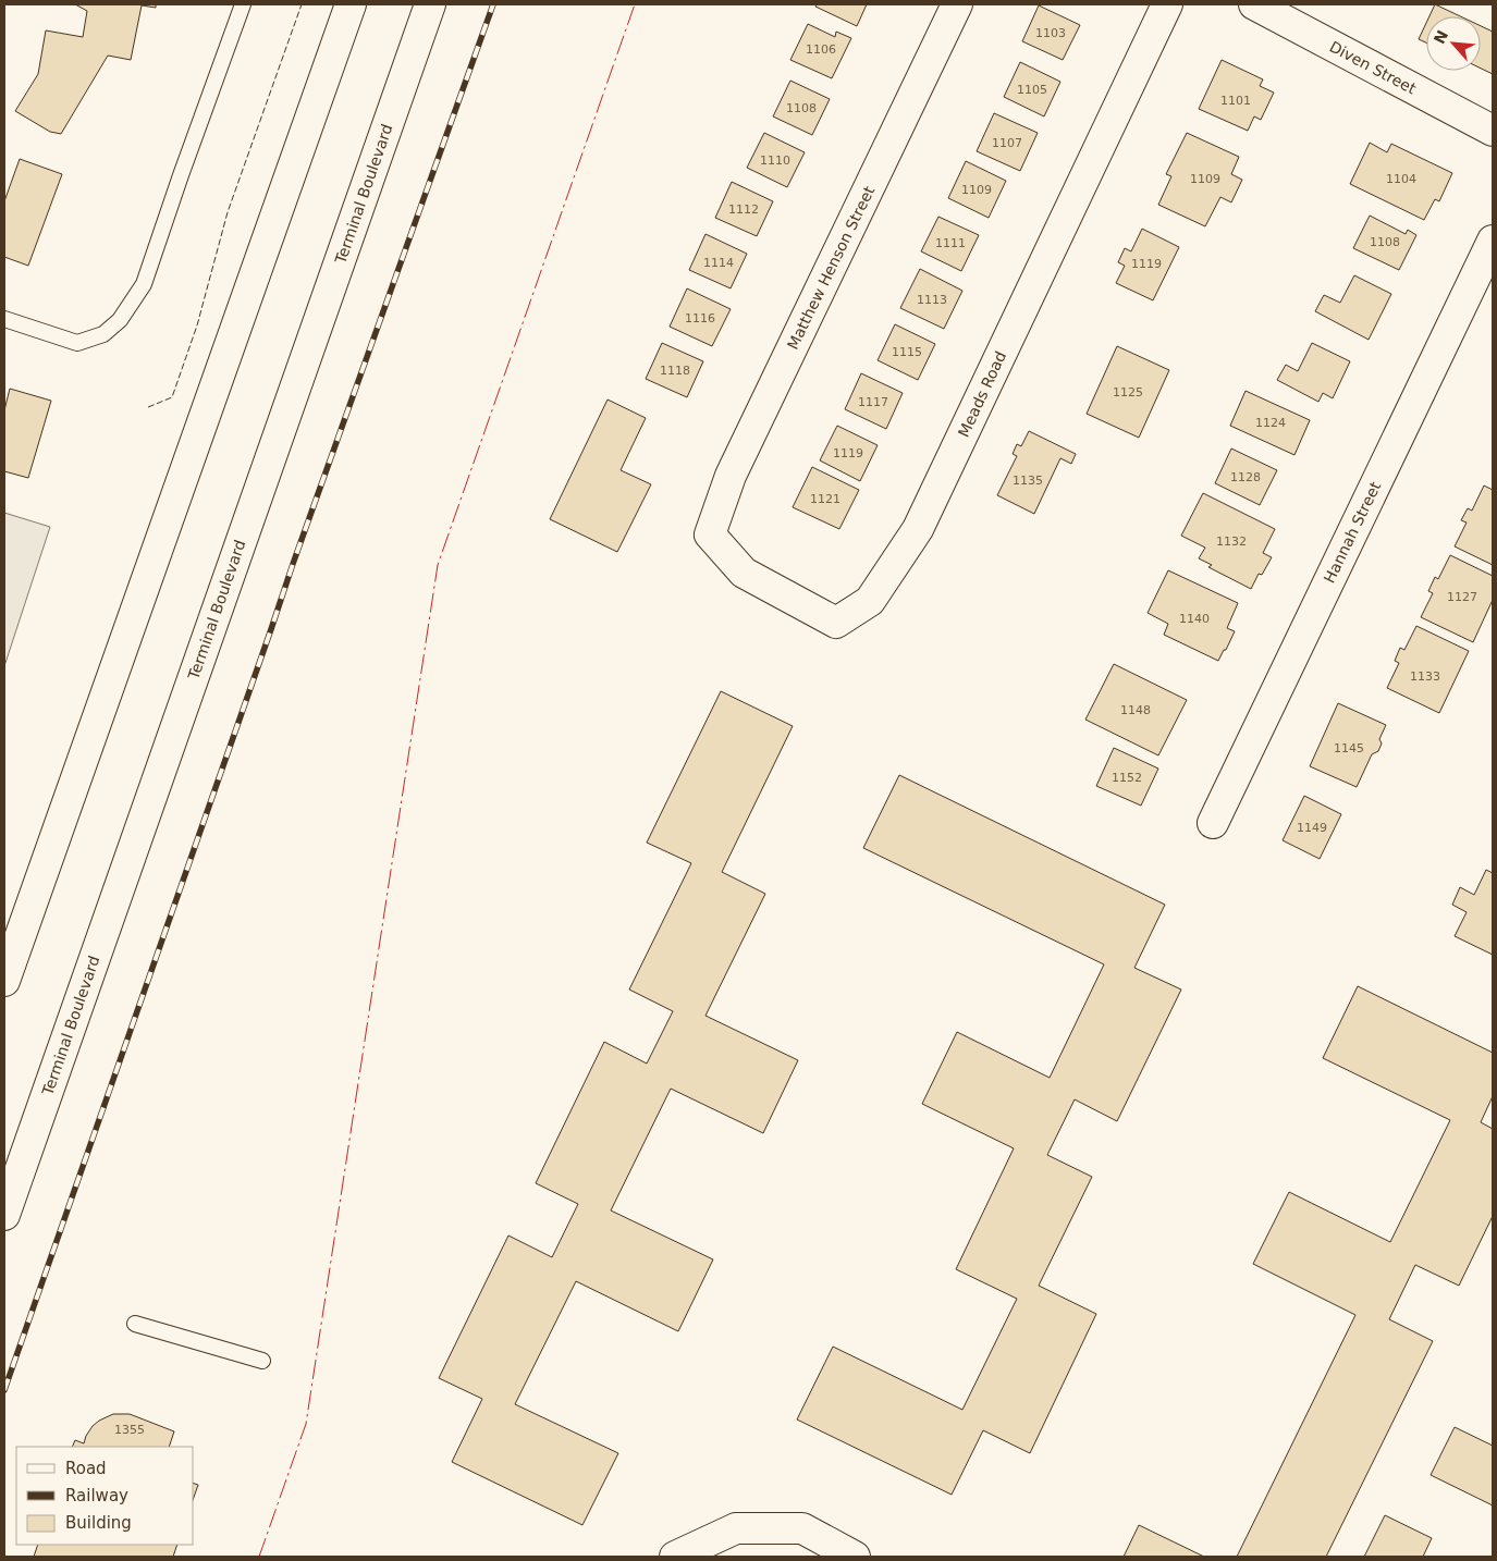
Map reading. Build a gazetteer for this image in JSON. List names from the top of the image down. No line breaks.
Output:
{"streets":{"main road":["Diven Street","Terminal Boulevard","Matthew Henson Street","Meads Road","Hannah Street"]},"crossings":[["Matthew Henson Street","Meads Road"]],"house_numbers":["1103","1106","1105","1101","1108","1107","1110","1109","1104","1109","1112","1108","1111","1114","1119","1113","1116","1115","1118","1125","1117","1124","1119","1128","1135","1121","1132","1127","1140","1133","1148","1145","1152","1149","1355"],"legend":["Road","Railway","Building"],"north":"top left"}
